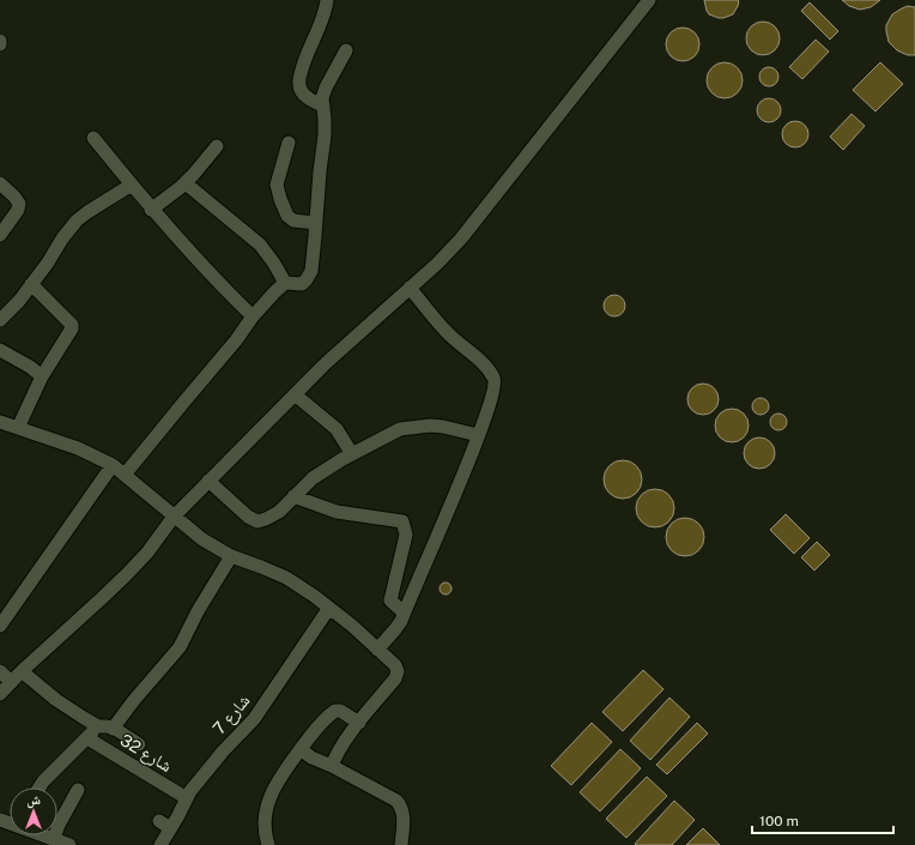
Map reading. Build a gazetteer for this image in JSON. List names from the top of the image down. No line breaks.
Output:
{"streets":{"street":["شارع 7","شارع 32"]},"crossings":[["شارع 7","شارع 32"]],"scale_bar":"100 m","north":"top"}
